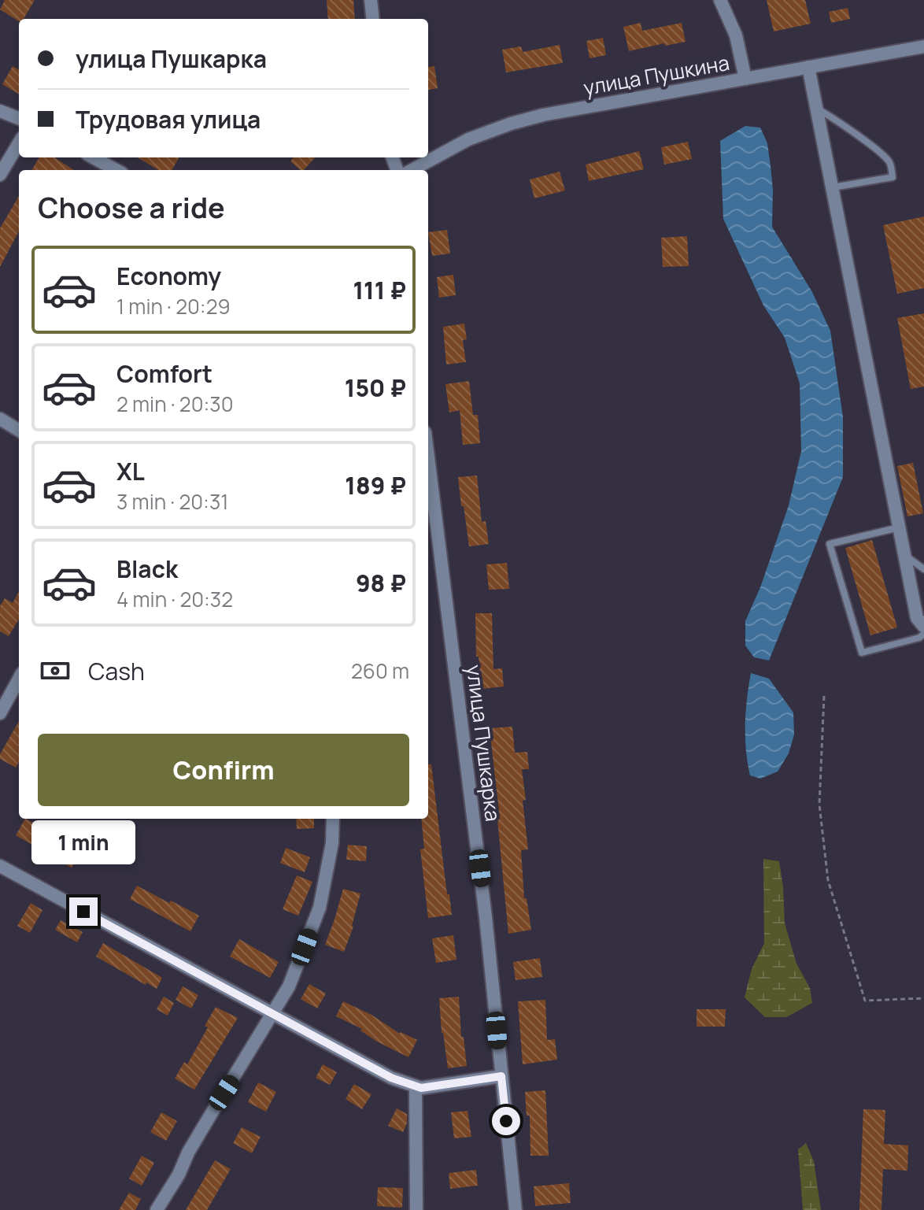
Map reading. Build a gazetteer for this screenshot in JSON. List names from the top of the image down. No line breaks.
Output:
{"streets":{"street":["улица Пушкина","улица Пушкарка"]},"page":{"banner":["улица Пушкарка","Трудовая улица"],"heading":"Choose a ride","list":[{"name":"Economy","note":"1 min · 20:29","value":"111 ₽"},{"name":"Comfort","note":"2 min · 20:30","value":"150 ₽"},{"name":"XL","note":"3 min · 20:31","value":"189 ₽"},{"name":"Black","note":"4 min · 20:32","value":"98 ₽"}],"pay":["Cash","260 m"],"buttons":"Confirm","bubble":"1 min"}}
